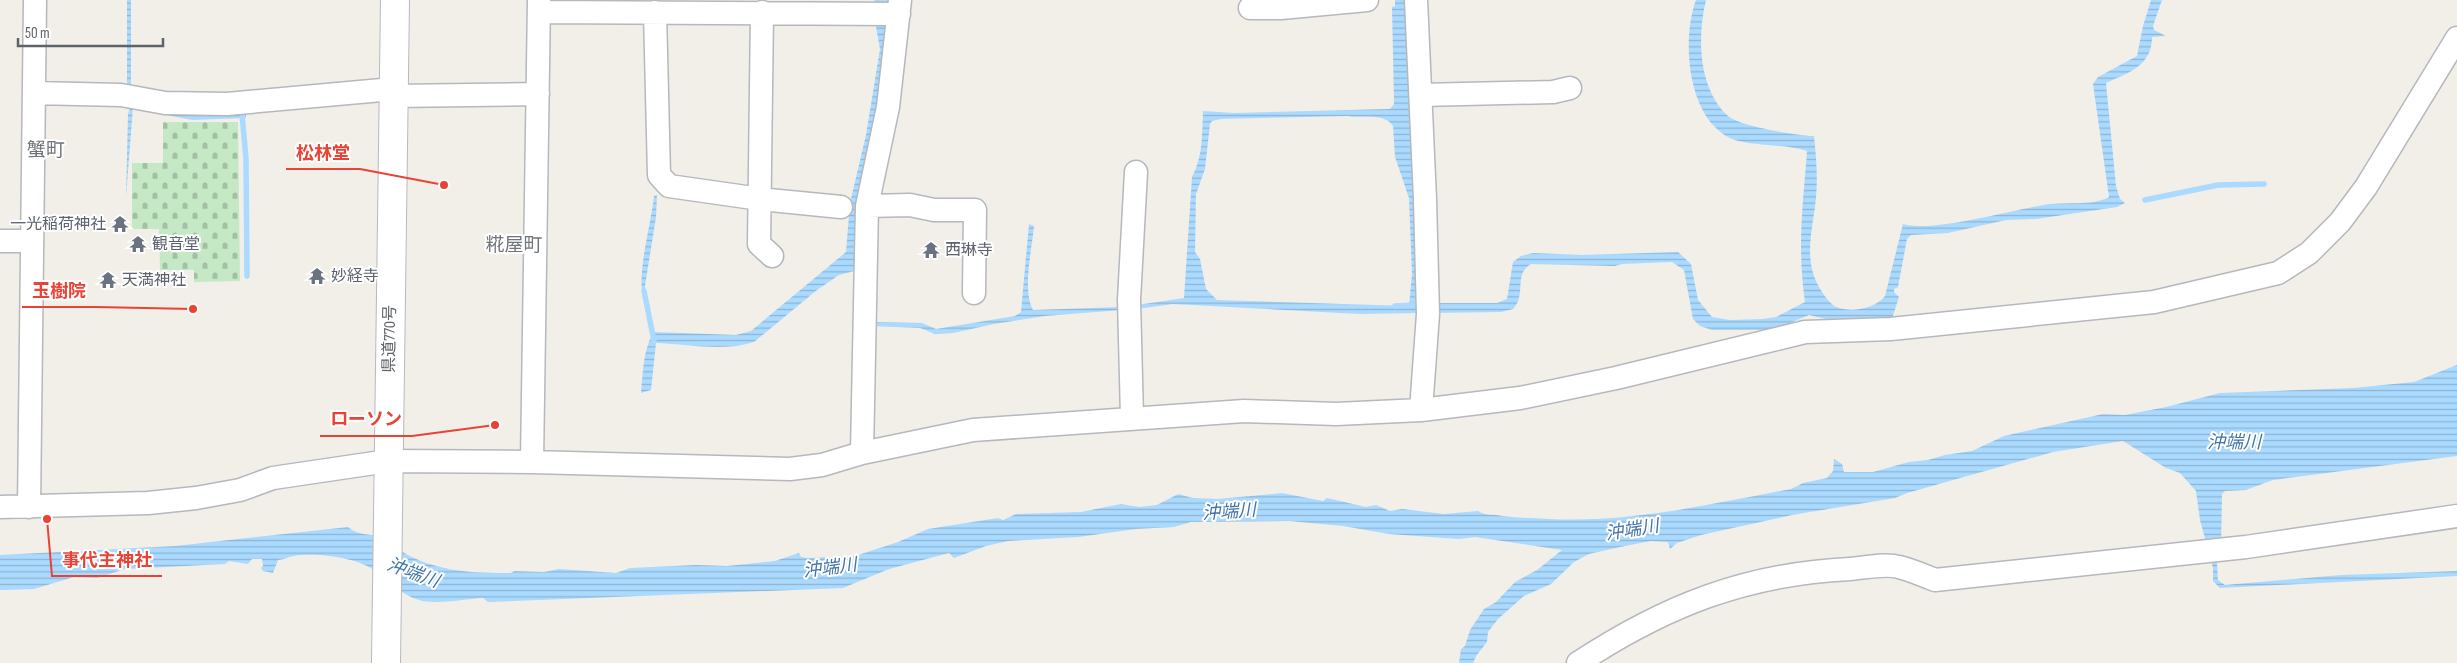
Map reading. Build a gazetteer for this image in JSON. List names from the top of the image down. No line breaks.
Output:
{"streets":{"main road":["県道770号"]},"districts":["蟹町","糀屋町"],"water":["沖端川"],"places":{"other":["松林堂","玉樹院","ローソン","事代主神社"],"temple":["一光稲荷神社","観音堂","西琳寺","妙経寺","天満神社"]},"scale_bar":"50 m"}
